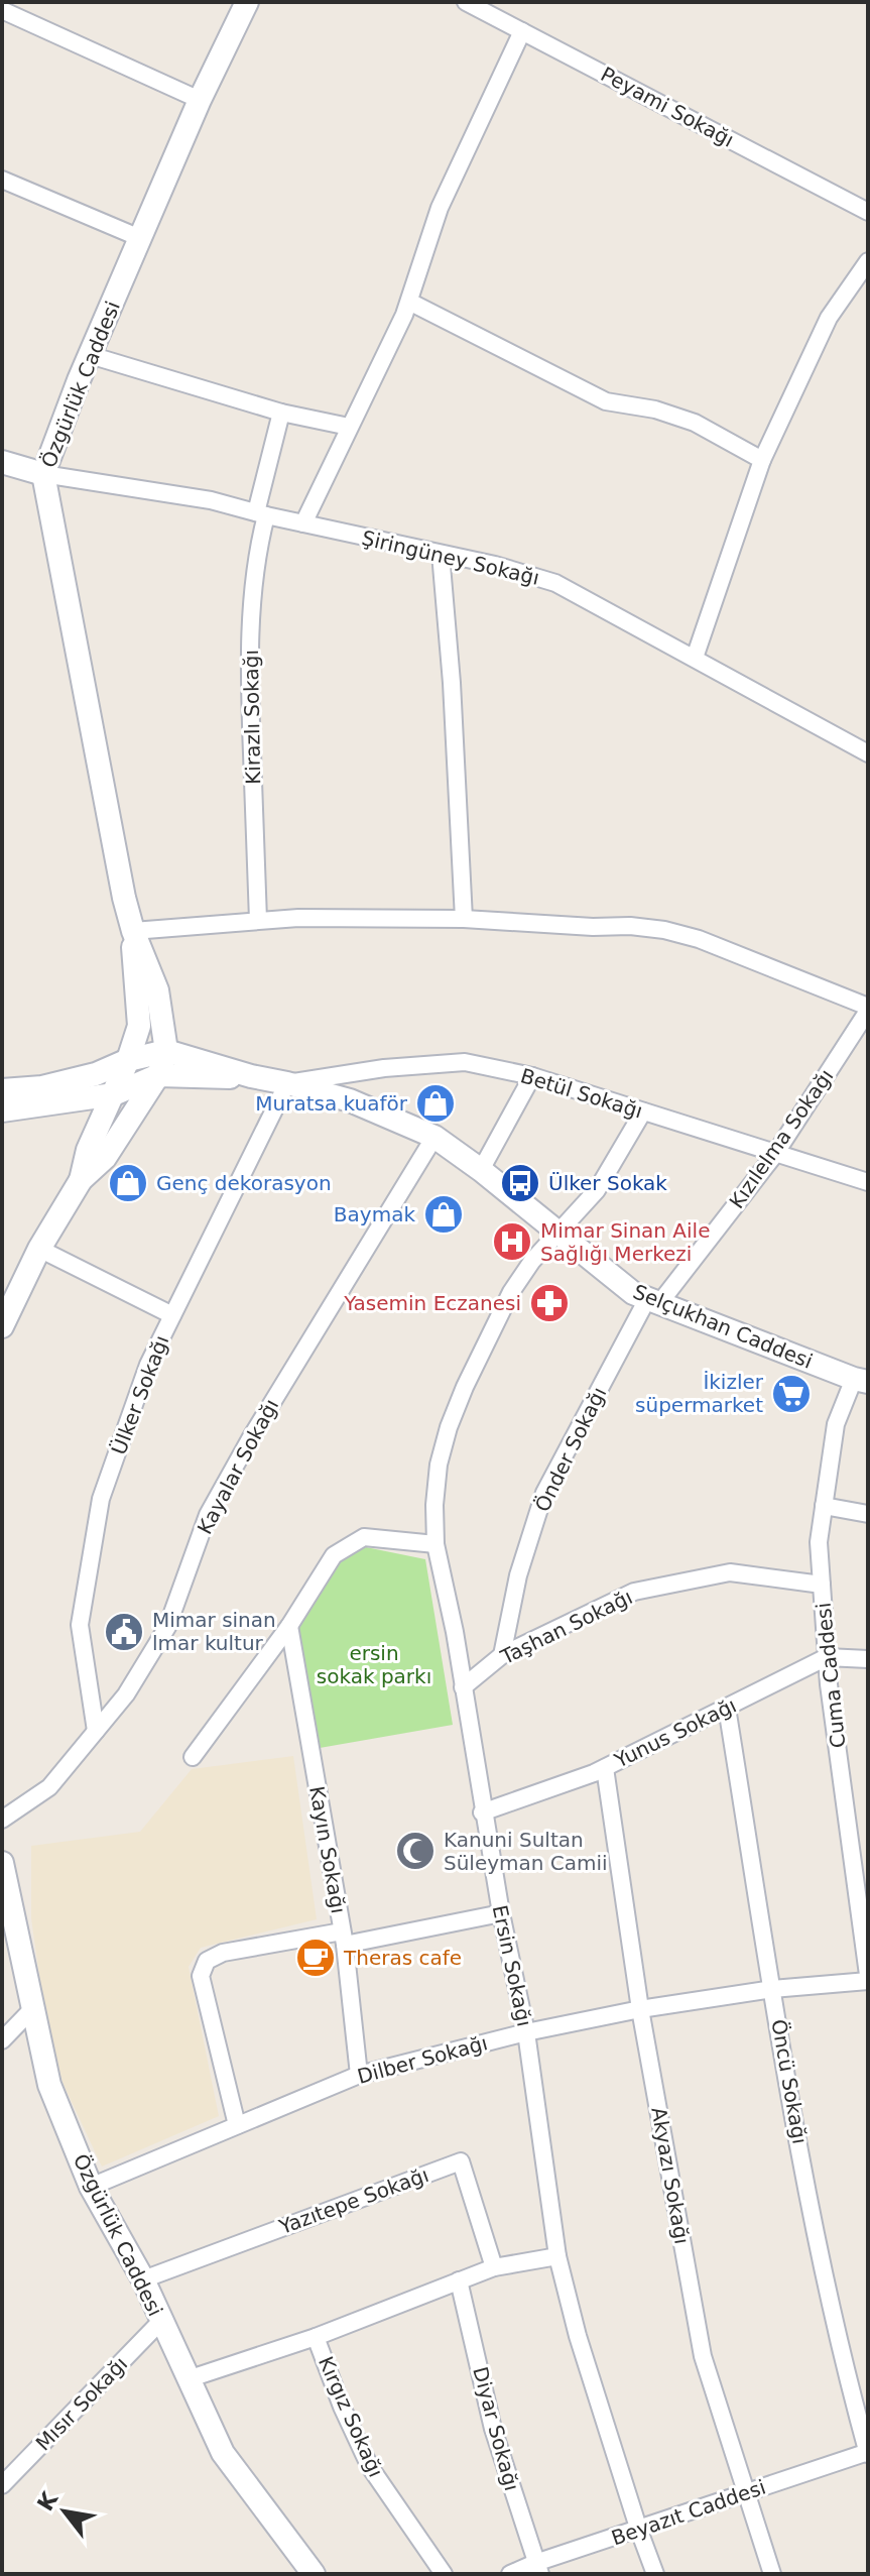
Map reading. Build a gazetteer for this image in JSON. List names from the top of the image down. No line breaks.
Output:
{"streets":{"street":["Peyami Sokağı","Özgürlük Caddesi","Şiringüney Sokağı","Kirazlı Sokağı","Betül Sokağı","Kızılelma Sokağı","Selçukhan Caddesi","Ülker Sokağı","Önder Sokağı","Kayalar Sokağı","Taşhan Sokağı","Cuma Caddesi","Yunus Sokağı","Kayın Sokağı","Ersin Sokağı","Dilber Sokağı","Öncü Sokağı","Akyazı Sokağı","Yazıtepe Sokağı","Mısır Sokağı","Kırgız Sokağı","Diyar Sokağı","Beyazıt Caddesi"]},"crossings":[["Özgürlük Caddesi","Şiringüney Sokağı"],["Özgürlük Caddesi","Selçukhan Caddesi"],["Özgürlük Caddesi","Dilber Sokağı"],["Özgürlük Caddesi","Yazıtepe Sokağı"],["Özgürlük Caddesi","Mısır Sokağı"],["Şiringüney Sokağı","Kirazlı Sokağı"],["Betül Sokağı","Kızılelma Sokağı"],["Betül Sokağı","Selçukhan Caddesi"],["Betül Sokağı","Ülker Sokağı"],["Betül Sokağı","Ersin Sokağı"],["Kızılelma Sokağı","Selçukhan Caddesi"],["Kızılelma Sokağı","Önder Sokağı"],["Selçukhan Caddesi","Ülker Sokağı"],["Selçukhan Caddesi","Önder Sokağı"],["Selçukhan Caddesi","Kayalar Sokağı"],["Selçukhan Caddesi","Cuma Caddesi"],["Selçukhan Caddesi","Ersin Sokağı"],["Ülker Sokağı","Kayalar Sokağı"],["Önder Sokağı","Taşhan Sokağı"],["Taşhan Sokağı","Cuma Caddesi"],["Taşhan Sokağı","Ersin Sokağı"],["Cuma Caddesi","Yunus Sokağı"],["Yunus Sokağı","Ersin Sokağı"],["Yunus Sokağı","Öncü Sokağı"],["Yunus Sokağı","Akyazı Sokağı"],["Kayın Sokağı","Dilber Sokağı"],["Ersin Sokağı","Dilber Sokağı"],["Ersin Sokağı","Beyazıt Caddesi"],["Dilber Sokağı","Öncü Sokağı"],["Dilber Sokağı","Akyazı Sokağı"],["Öncü Sokağı","Beyazıt Caddesi"],["Akyazı Sokağı","Beyazıt Caddesi"],["Diyar Sokağı","Beyazıt Caddesi"]],"parks":["ersin sokak parkı"],"places":{"shop":["Muratsa kuaför","Genç dekorasyon","Baymak"],"bus stop":["Ülker Sokak"],"hospital":["Mimar Sinan Aile Sağlığı Merkezi"],"pharmacy":["Yasemin Eczanesi"],"supermarket":["İkizler süpermarket"],"public building":["Mimar sinan lmar kultur"],"mosque":["Kanuni Sultan Süleyman Camii"],"cafe":["Theras cafe"]},"north":"top left"}
